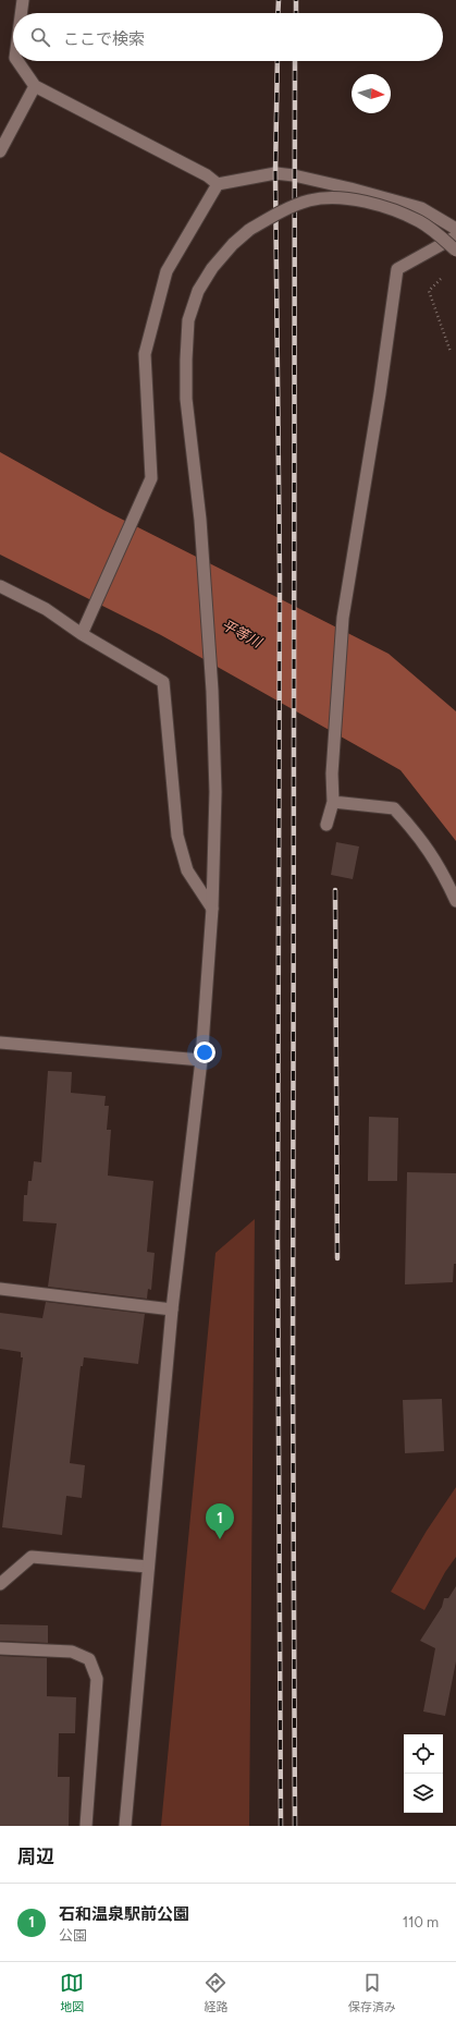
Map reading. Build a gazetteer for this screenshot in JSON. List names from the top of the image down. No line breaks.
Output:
{"water":["平等川"],"north":"right","page":{"search":"ここで検索","pins":"1","heading":"周辺","list":[{"mark":"1","name":"石和温泉駅前公園","note":"公園","value":"110 m"}],"nav":["地図","経路","保存済み"]}}
